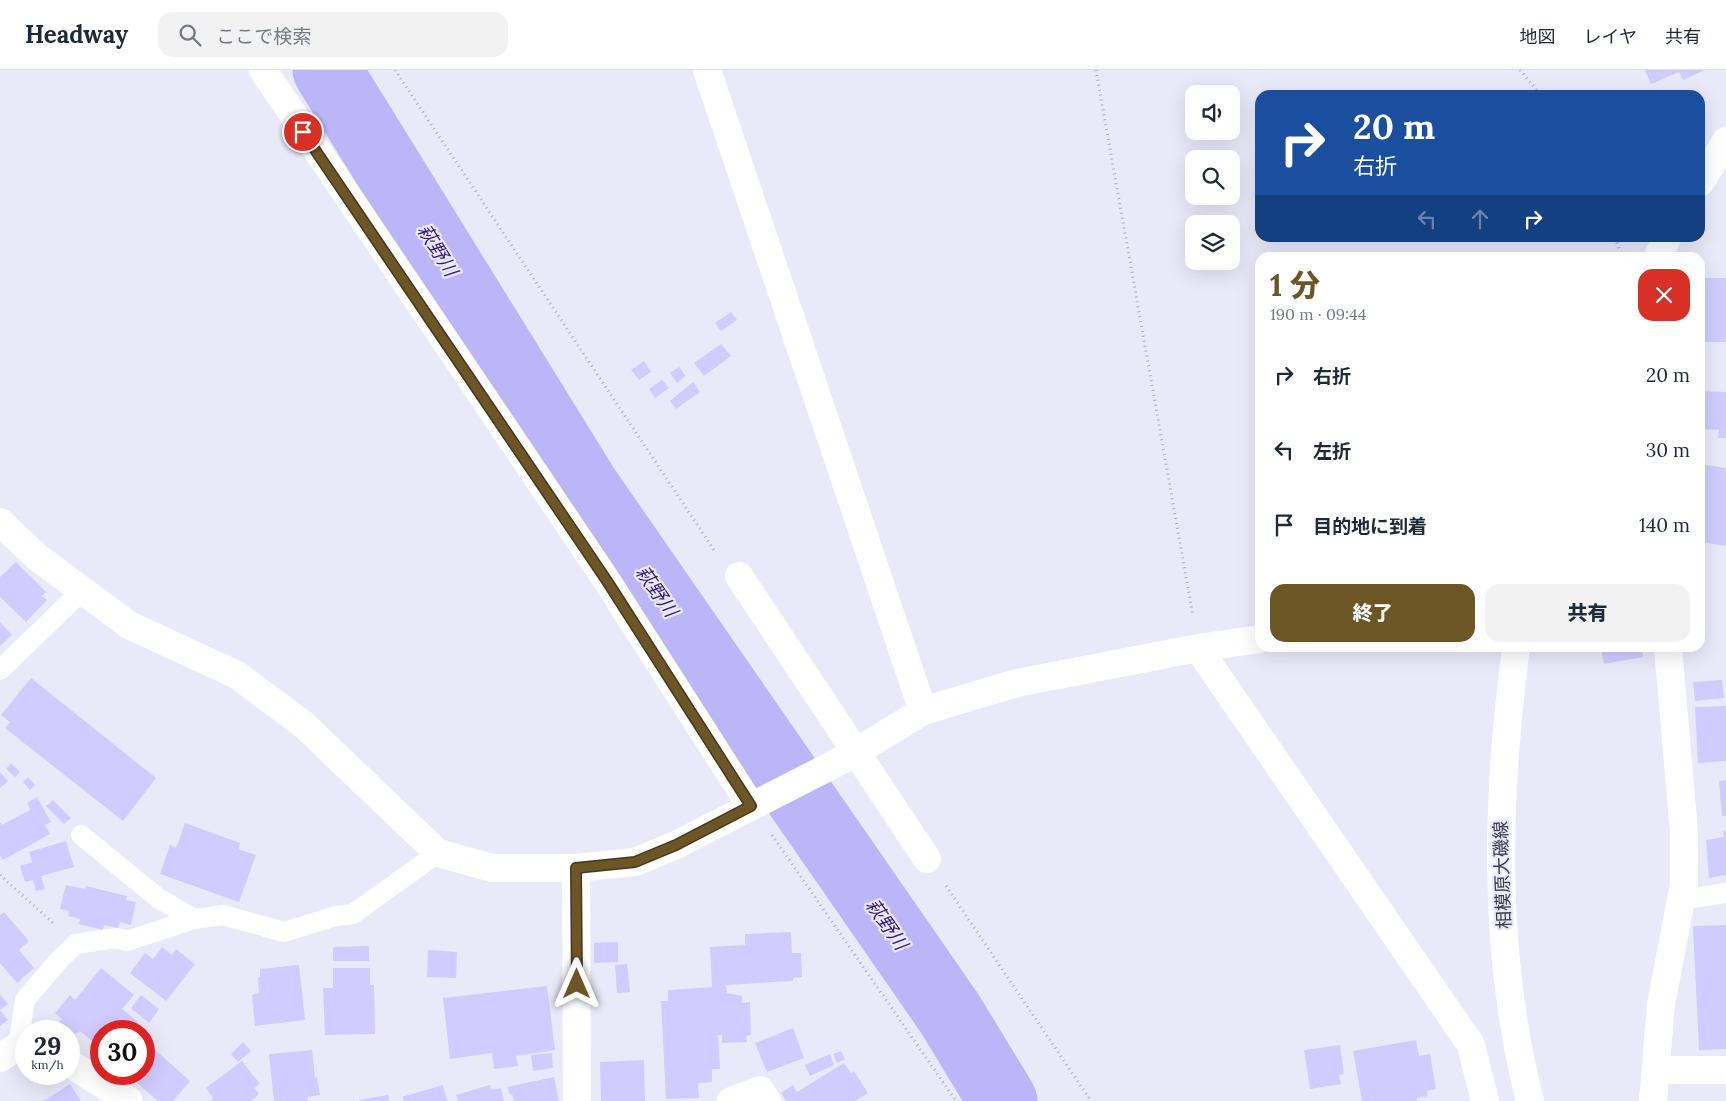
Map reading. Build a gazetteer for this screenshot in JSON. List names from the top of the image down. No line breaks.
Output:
{"streets":{"street":["相模原大磯線"]},"water":["萩野川"],"page":{"header":"Headway","search":"ここで検索","nav":["地図","レイヤ","共有"],"turn":["20 m","右折"],"heading":["1 分","190 m · 09:44"],"list":[{"name":"右折","value":"20 m"},{"name":"左折","value":"30 m"},{"name":"目的地に到着","value":"140 m"}],"buttons":["終了","共有"],"speed":"29 km/h","limit":"30"}}
